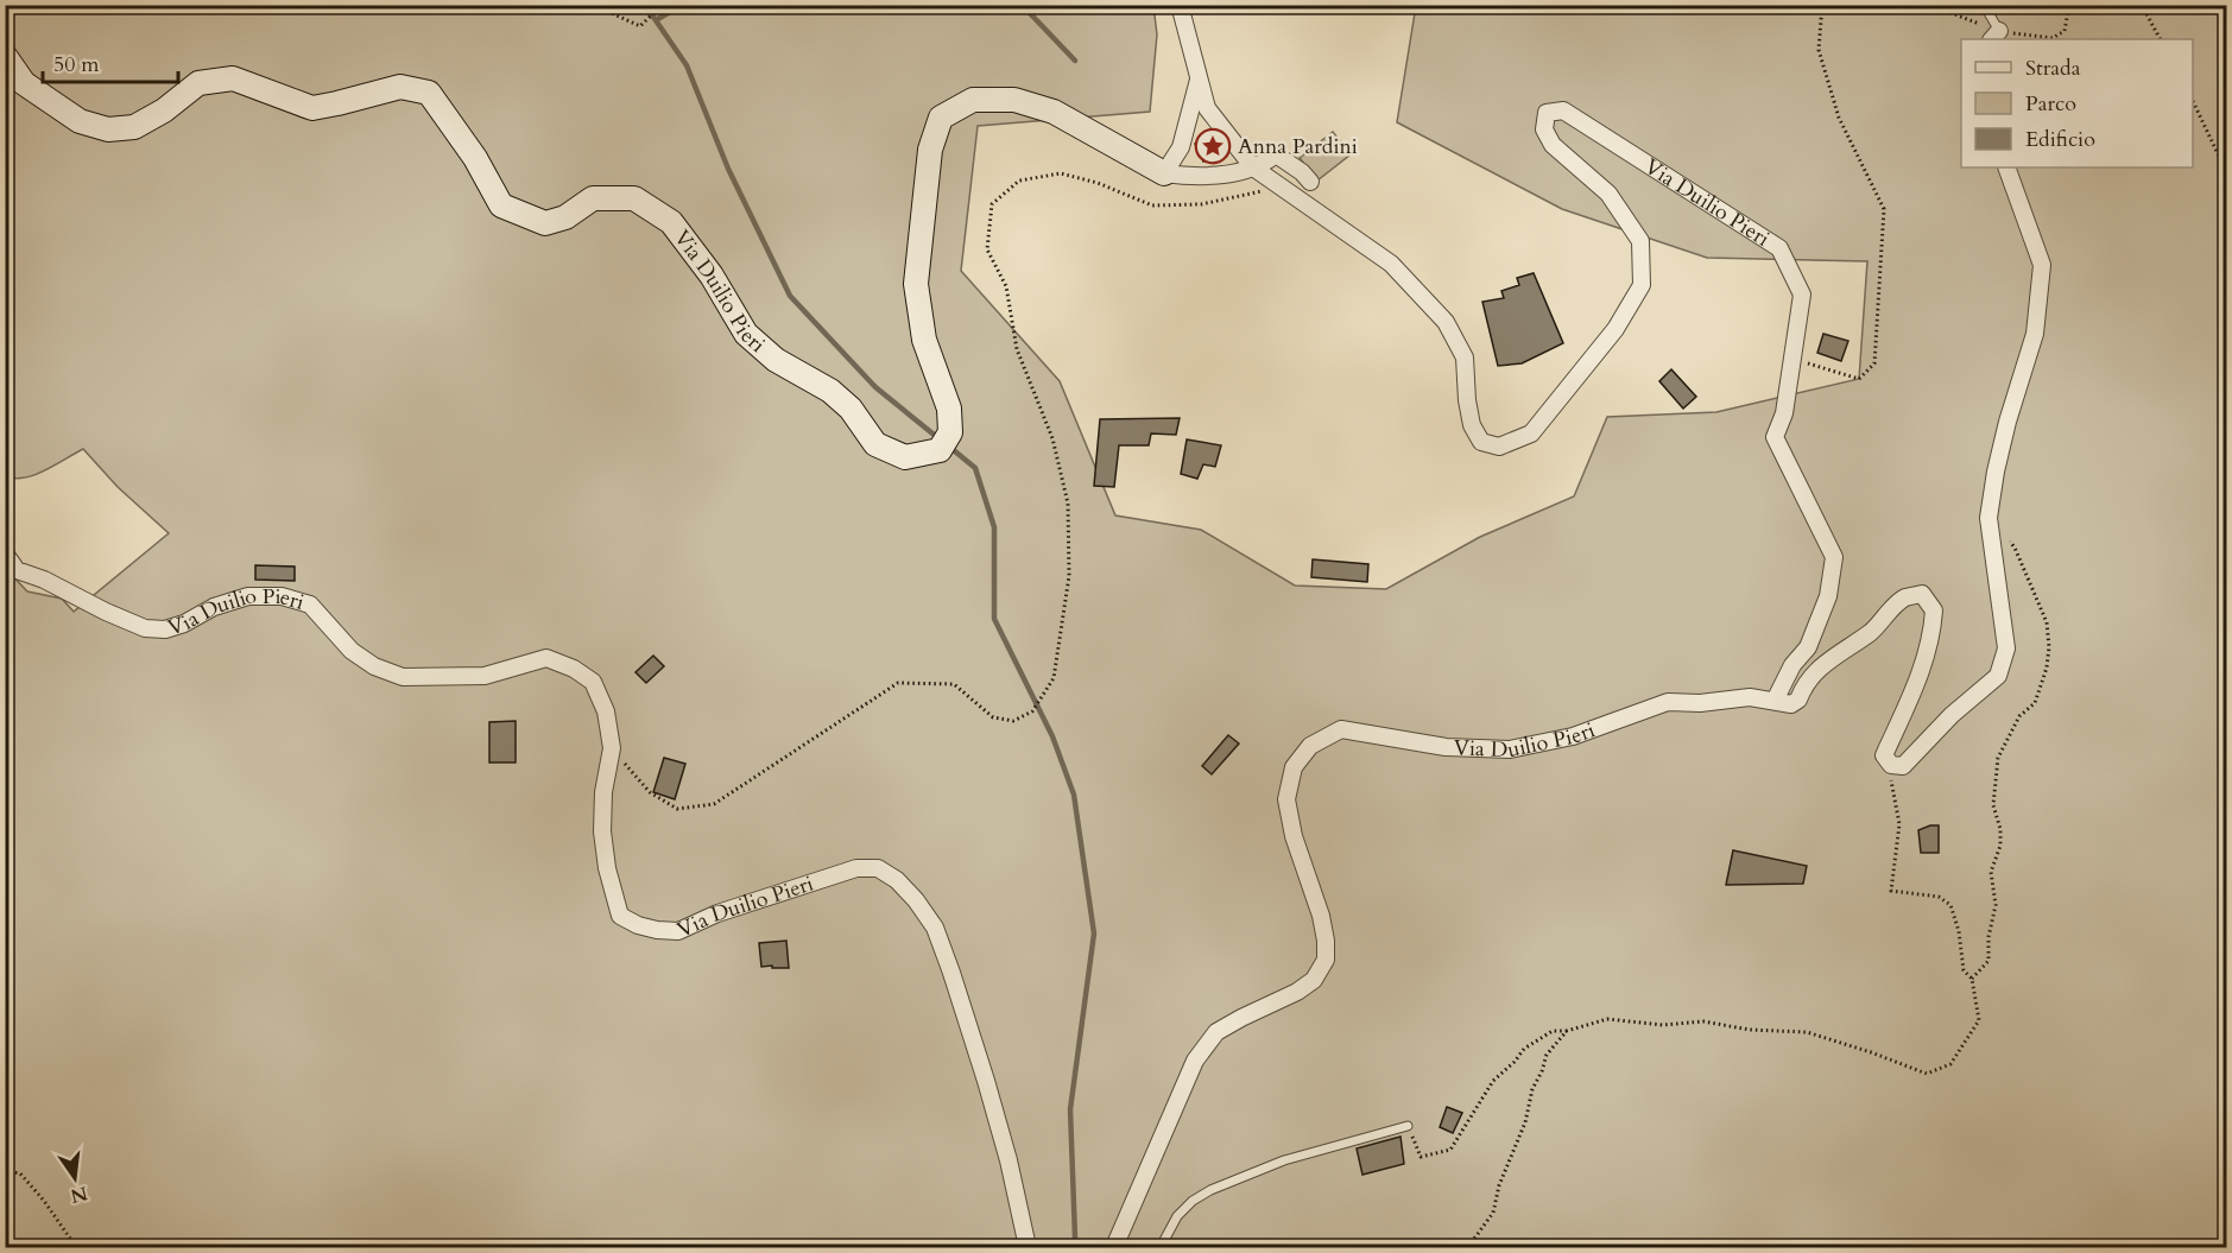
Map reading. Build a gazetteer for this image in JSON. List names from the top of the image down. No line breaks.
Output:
{"streets":{"street":["Via Duilio Pieri"]},"places":{"place":["Anna Pardini"]},"legend":["Strada","Parco","Edificio"],"scale_bar":"50 m","north":"bottom"}
